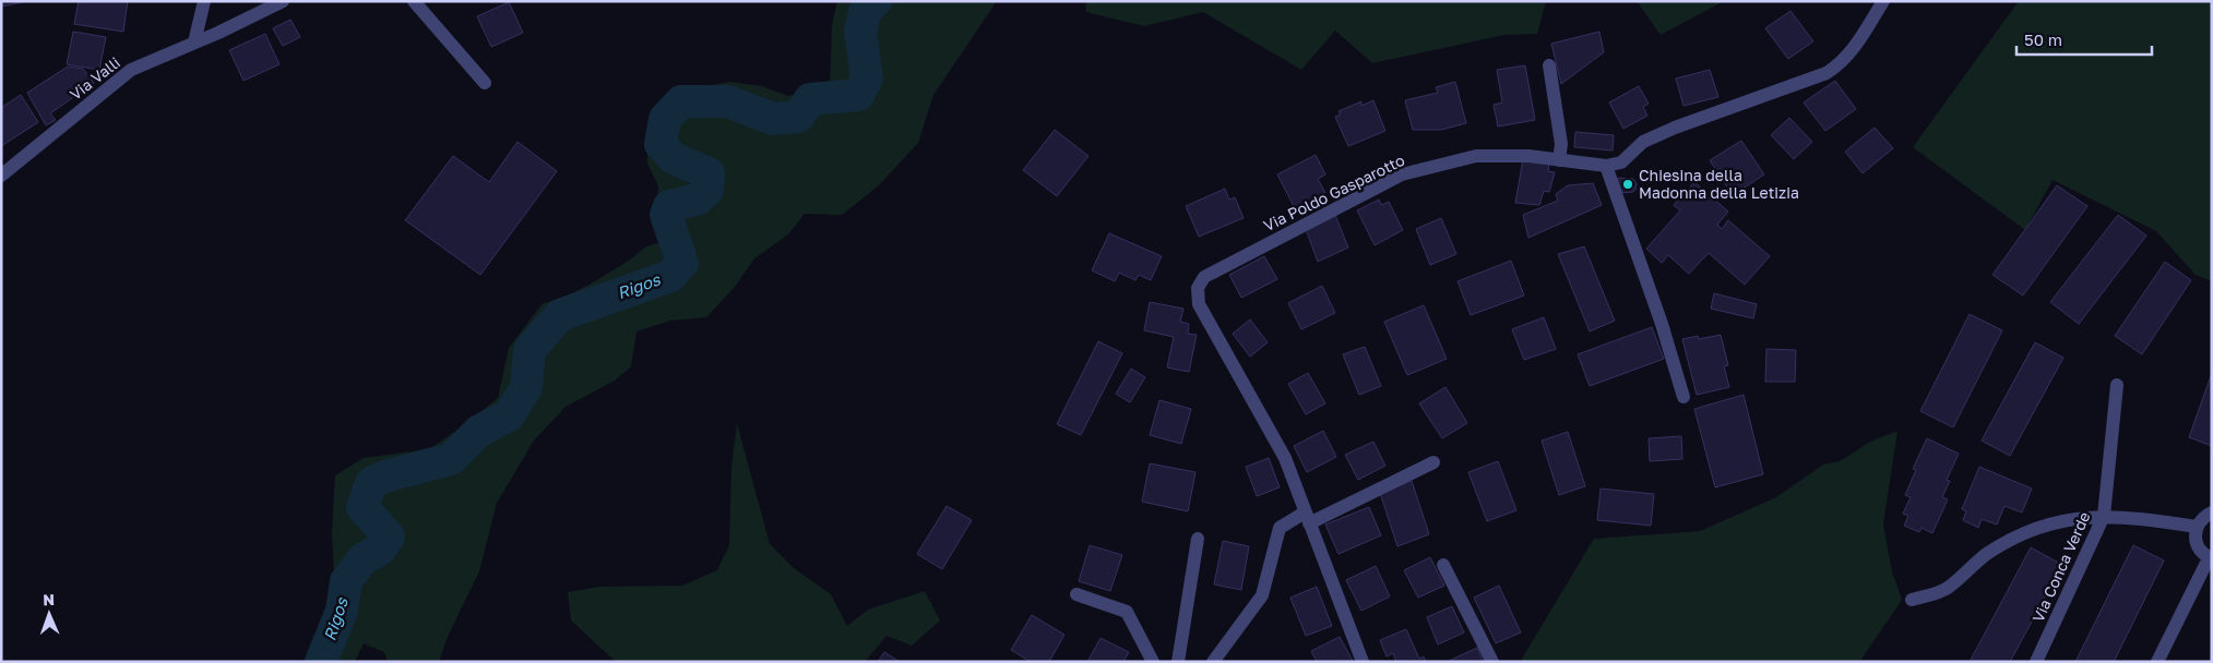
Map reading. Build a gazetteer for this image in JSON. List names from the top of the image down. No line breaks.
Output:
{"streets":{"street":["Via Valli","Via Poldo Gasparotto","Via Conca Verde"]},"water":["Rigos"],"places":["Chiesina della Madonna della Letizia"],"scale_bar":"50 m","north":"top"}
